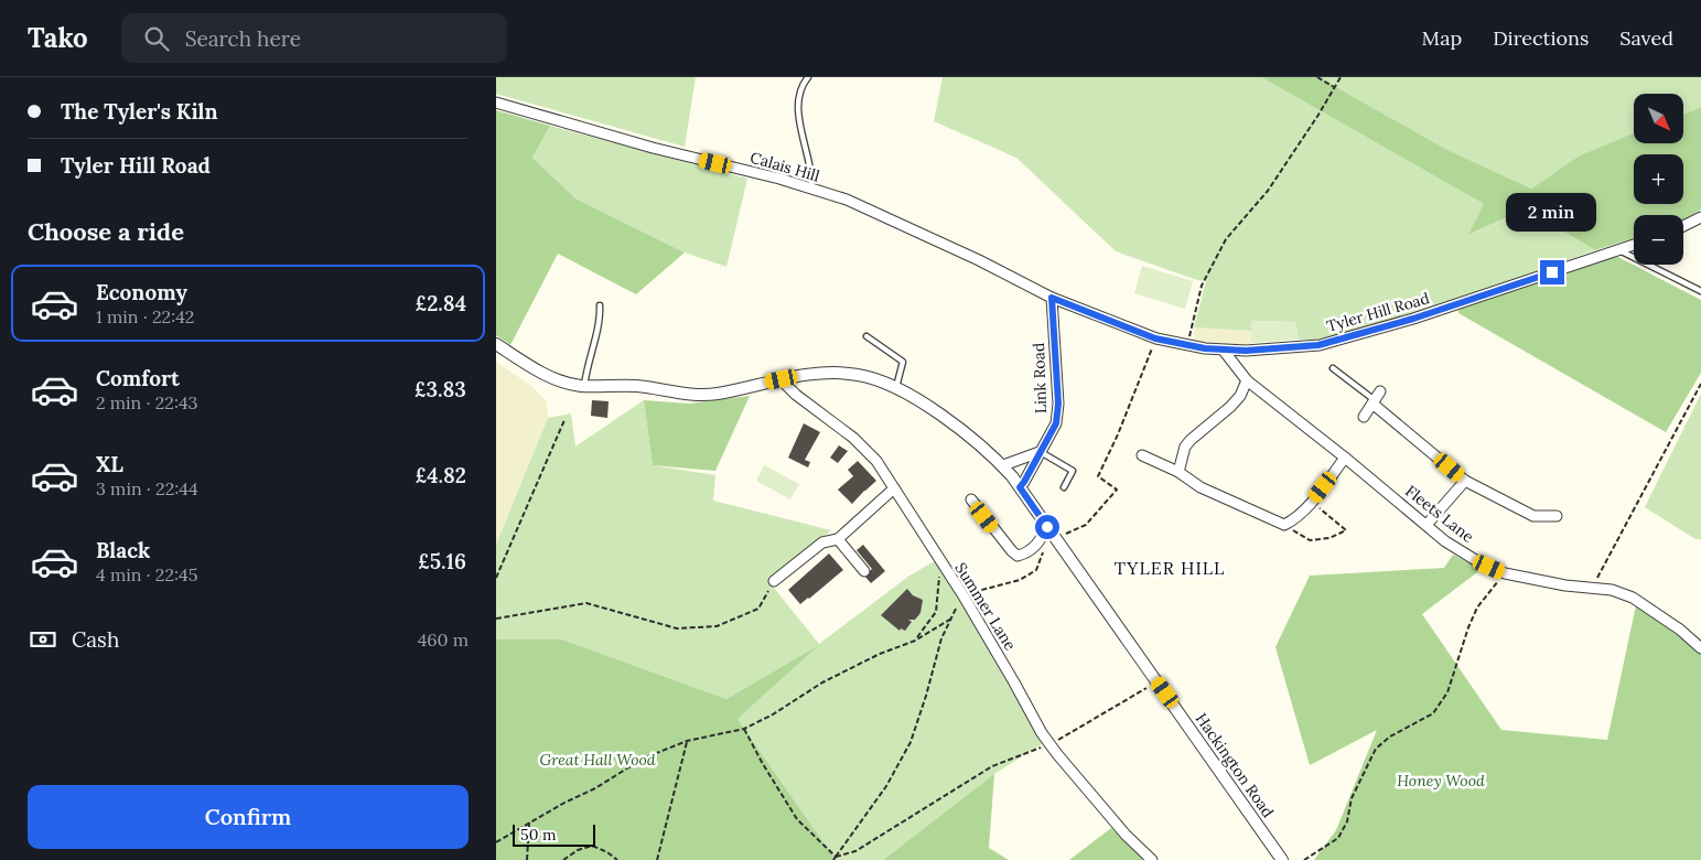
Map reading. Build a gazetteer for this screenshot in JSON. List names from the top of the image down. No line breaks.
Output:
{"streets":{"street":["Calais Hill","Tyler Hill Road","Link Road","Fleets Lane","Summer Lane","Hackington Road"]},"crossings":[["Calais Hill","Tyler Hill Road"],["Calais Hill","Link Road"],["Tyler Hill Road","Link Road"],["Tyler Hill Road","Fleets Lane"],["Link Road","Hackington Road"],["Summer Lane","Hackington Road"]],"districts":["TYLER HILL"],"parks":["Great Hall Wood","Honey Wood"],"scale_bar":"50 m","north":"bottom right","page":{"header":"Tako","search":"Search here","nav":["Map","Directions","Saved"],"banner":["The Tyler's Kiln","Tyler Hill Road"],"map_buttons":["+","−"],"bubble":"2 min","heading":"Choose a ride","list":[{"name":"Economy","note":"1 min · 22:42","value":"£2.84"},{"name":"Comfort","note":"2 min · 22:43","value":"£3.83"},{"name":"XL","note":"3 min · 22:44","value":"£4.82"},{"name":"Black","note":"4 min · 22:45","value":"£5.16"}],"pay":["Cash","460 m"],"buttons":"Confirm","scale":"50 m"}}
